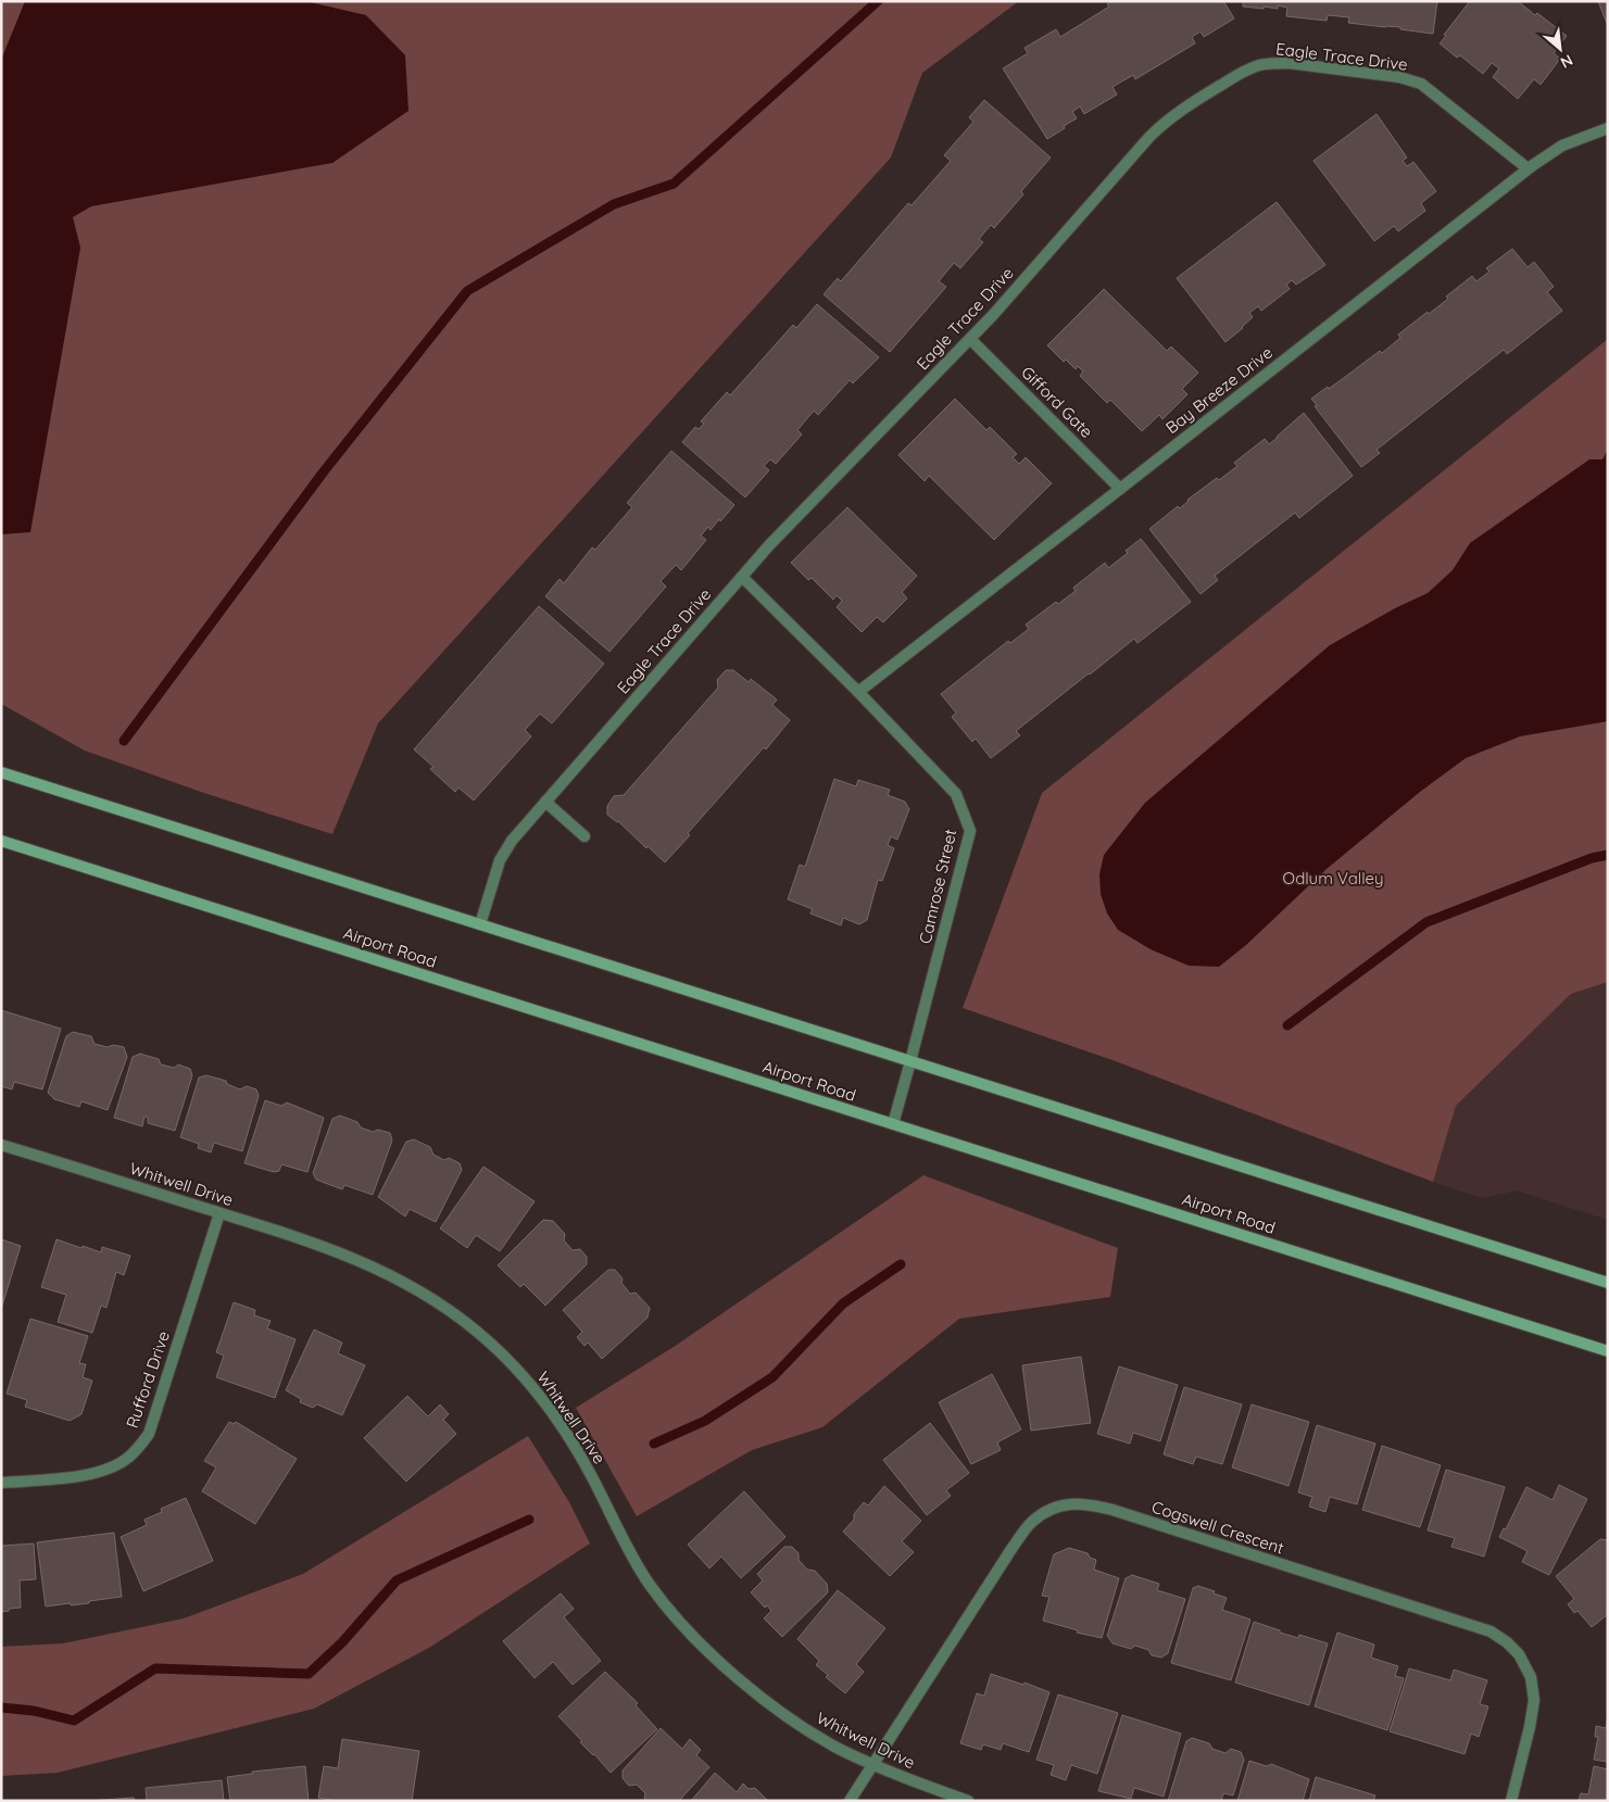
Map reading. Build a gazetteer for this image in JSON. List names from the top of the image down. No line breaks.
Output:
{"streets":{"main road":["Airport Road"],"street":["Eagle Trace Drive","Bay Breeze Drive","Gifford Gate","Camrose Street","Whitwell Drive","Rufford Drive","Cogswell Crescent"]},"crossings":[["Eagle Trace Drive","Bay Breeze Drive"],["Eagle Trace Drive","Gifford Gate"],["Eagle Trace Drive","Camrose Street"],["Bay Breeze Drive","Gifford Gate"],["Bay Breeze Drive","Camrose Street"],["Camrose Street","Airport Road"],["Whitwell Drive","Rufford Drive"],["Whitwell Drive","Cogswell Crescent"]],"parks":["Odlum Valley"],"north":"bottom right"}
